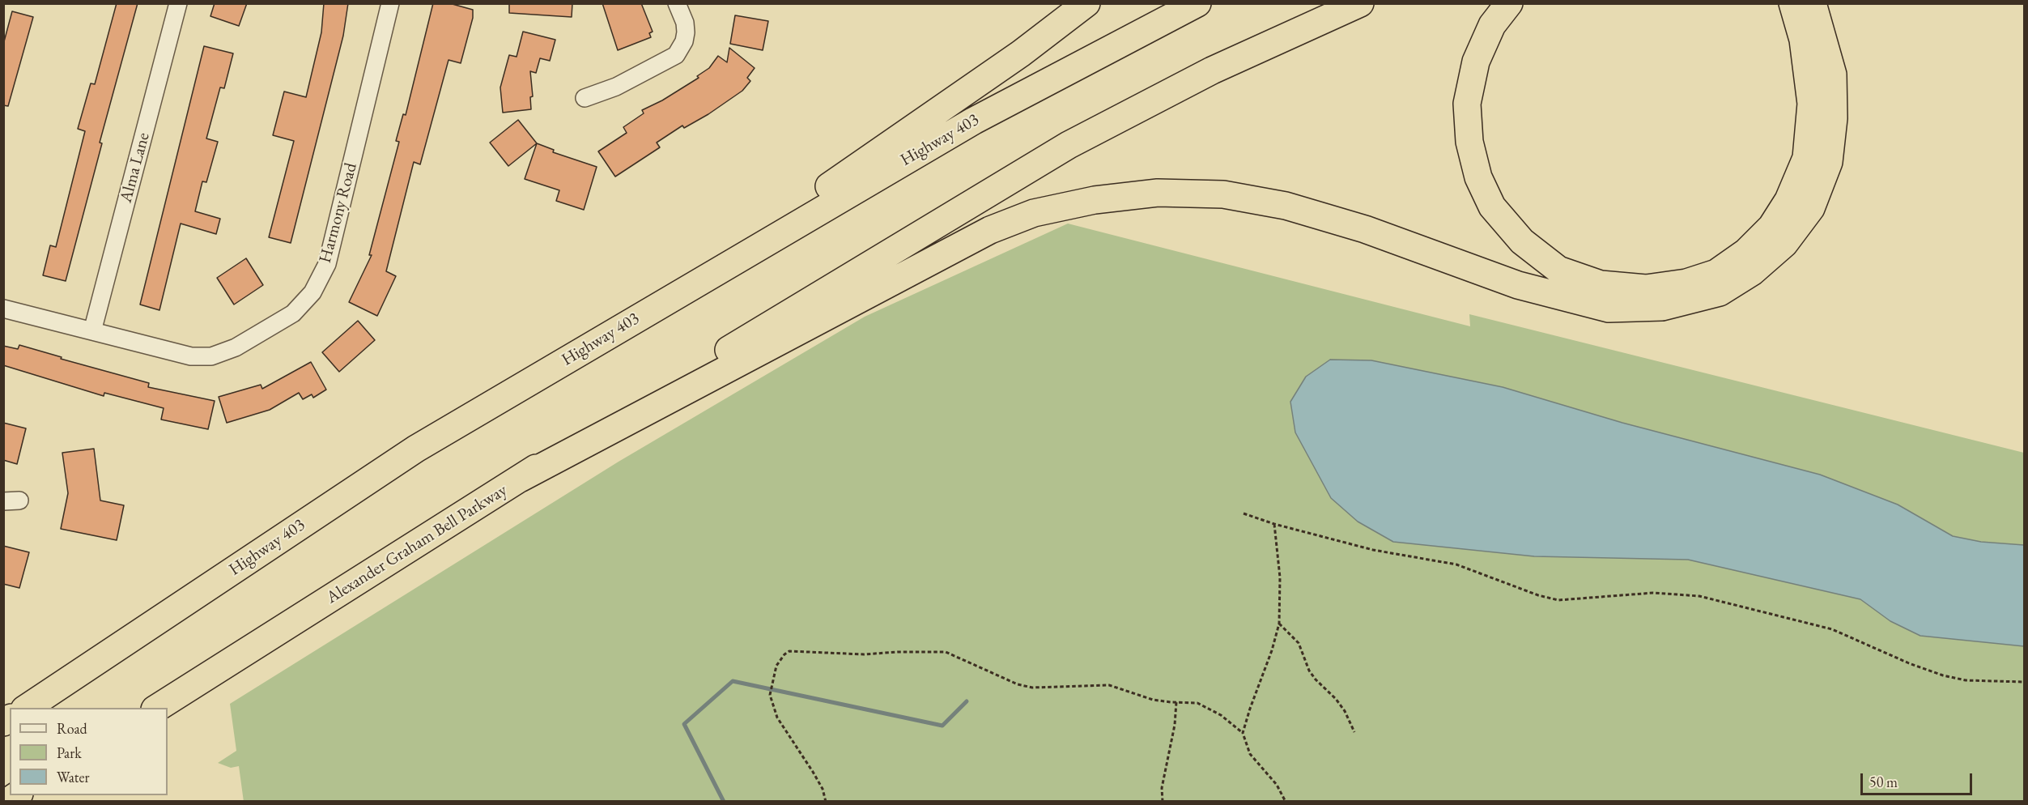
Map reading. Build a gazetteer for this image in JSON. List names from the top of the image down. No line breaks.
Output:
{"streets":{"highway":["Highway 403","Alexander Graham Bell Parkway"],"street":["Alma Lane","Harmony Road"]},"crossings":[["Alma Lane","Harmony Road"]],"legend":["Road","Park","Water"],"scale_bar":"50 m"}
